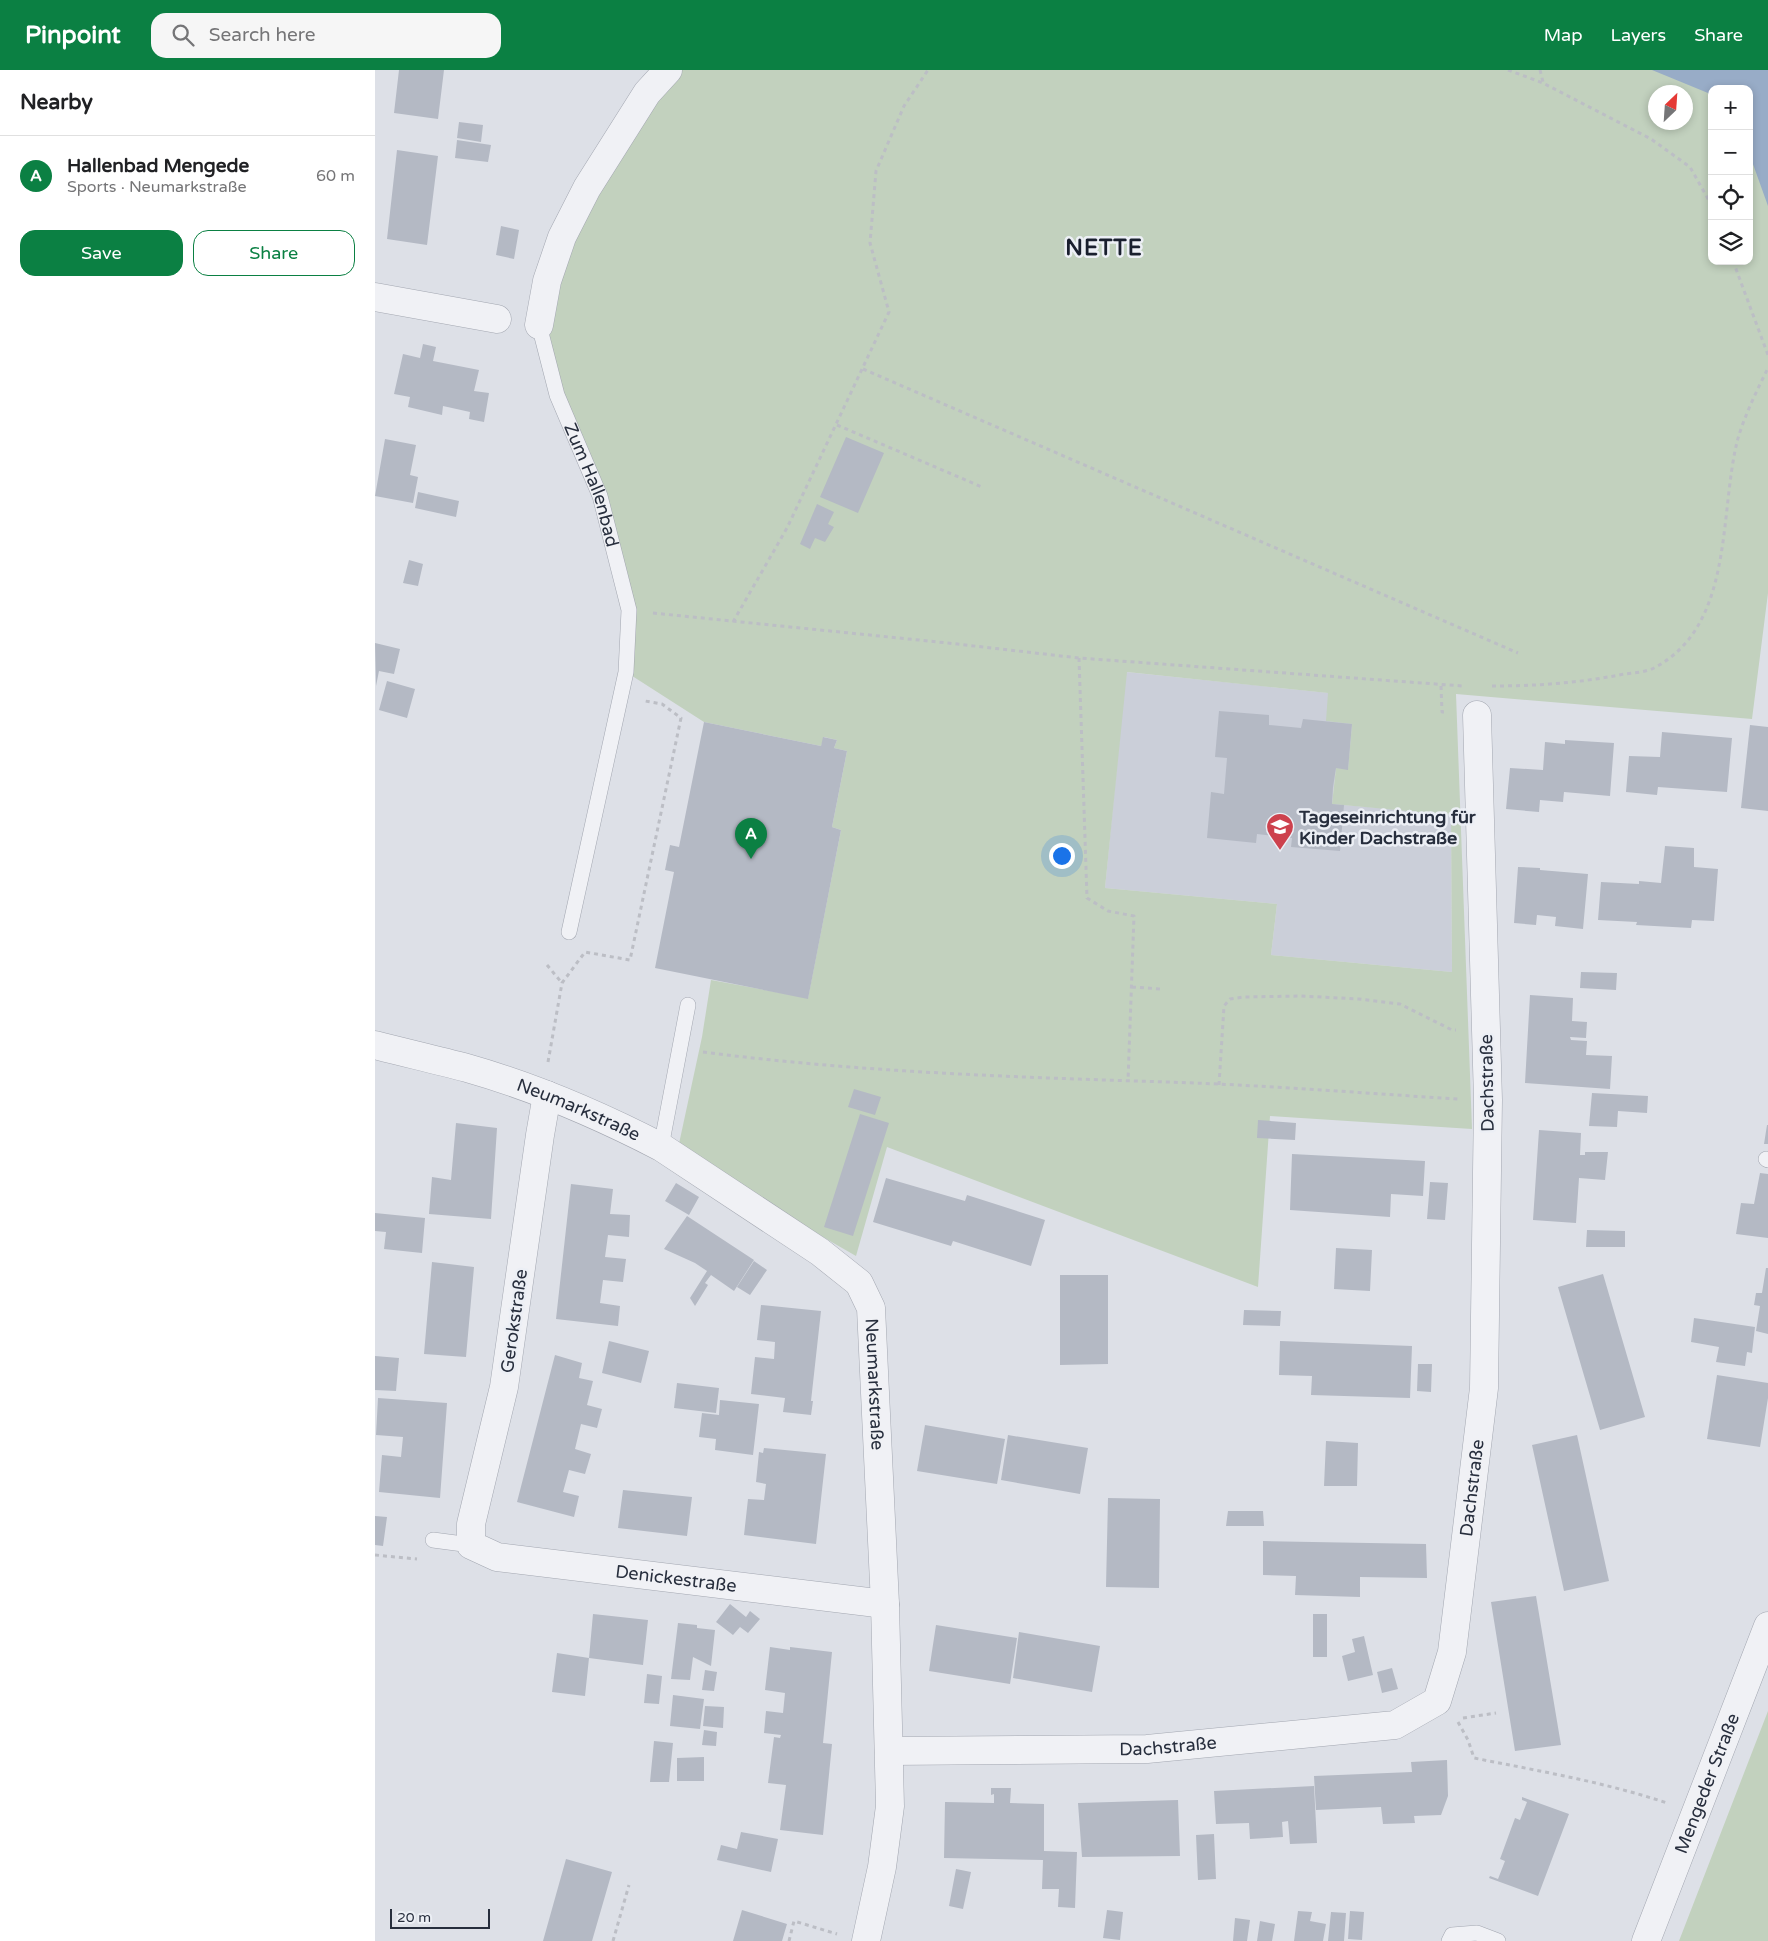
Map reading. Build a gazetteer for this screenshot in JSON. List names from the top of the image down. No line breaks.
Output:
{"streets":{"street":["Zum Hallenbad","Dachstraße","Neumarkstraße","Gerokstraße","Denickestraße","Mengeder Straße"]},"crossings":[["Dachstraße","Neumarkstraße"],["Neumarkstraße","Gerokstraße"],["Neumarkstraße","Denickestraße"],["Gerokstraße","Denickestraße"]],"districts":["NETTE"],"places":{"school or university":["Tageseinrichtung für Kinder Dachstraße"]},"scale_bar":"20 m","north":"top right","page":{"header":"Pinpoint","search":"Search here","nav":["Map","Layers","Share"],"heading":"Nearby","map_buttons":["+","−"],"list":[{"mark":"A","name":"Hallenbad Mengede","note":"Sports · Neumarkstraße","value":"60 m"}],"buttons":["Save","Share"],"pins":"A","scale":"20 m"}}
